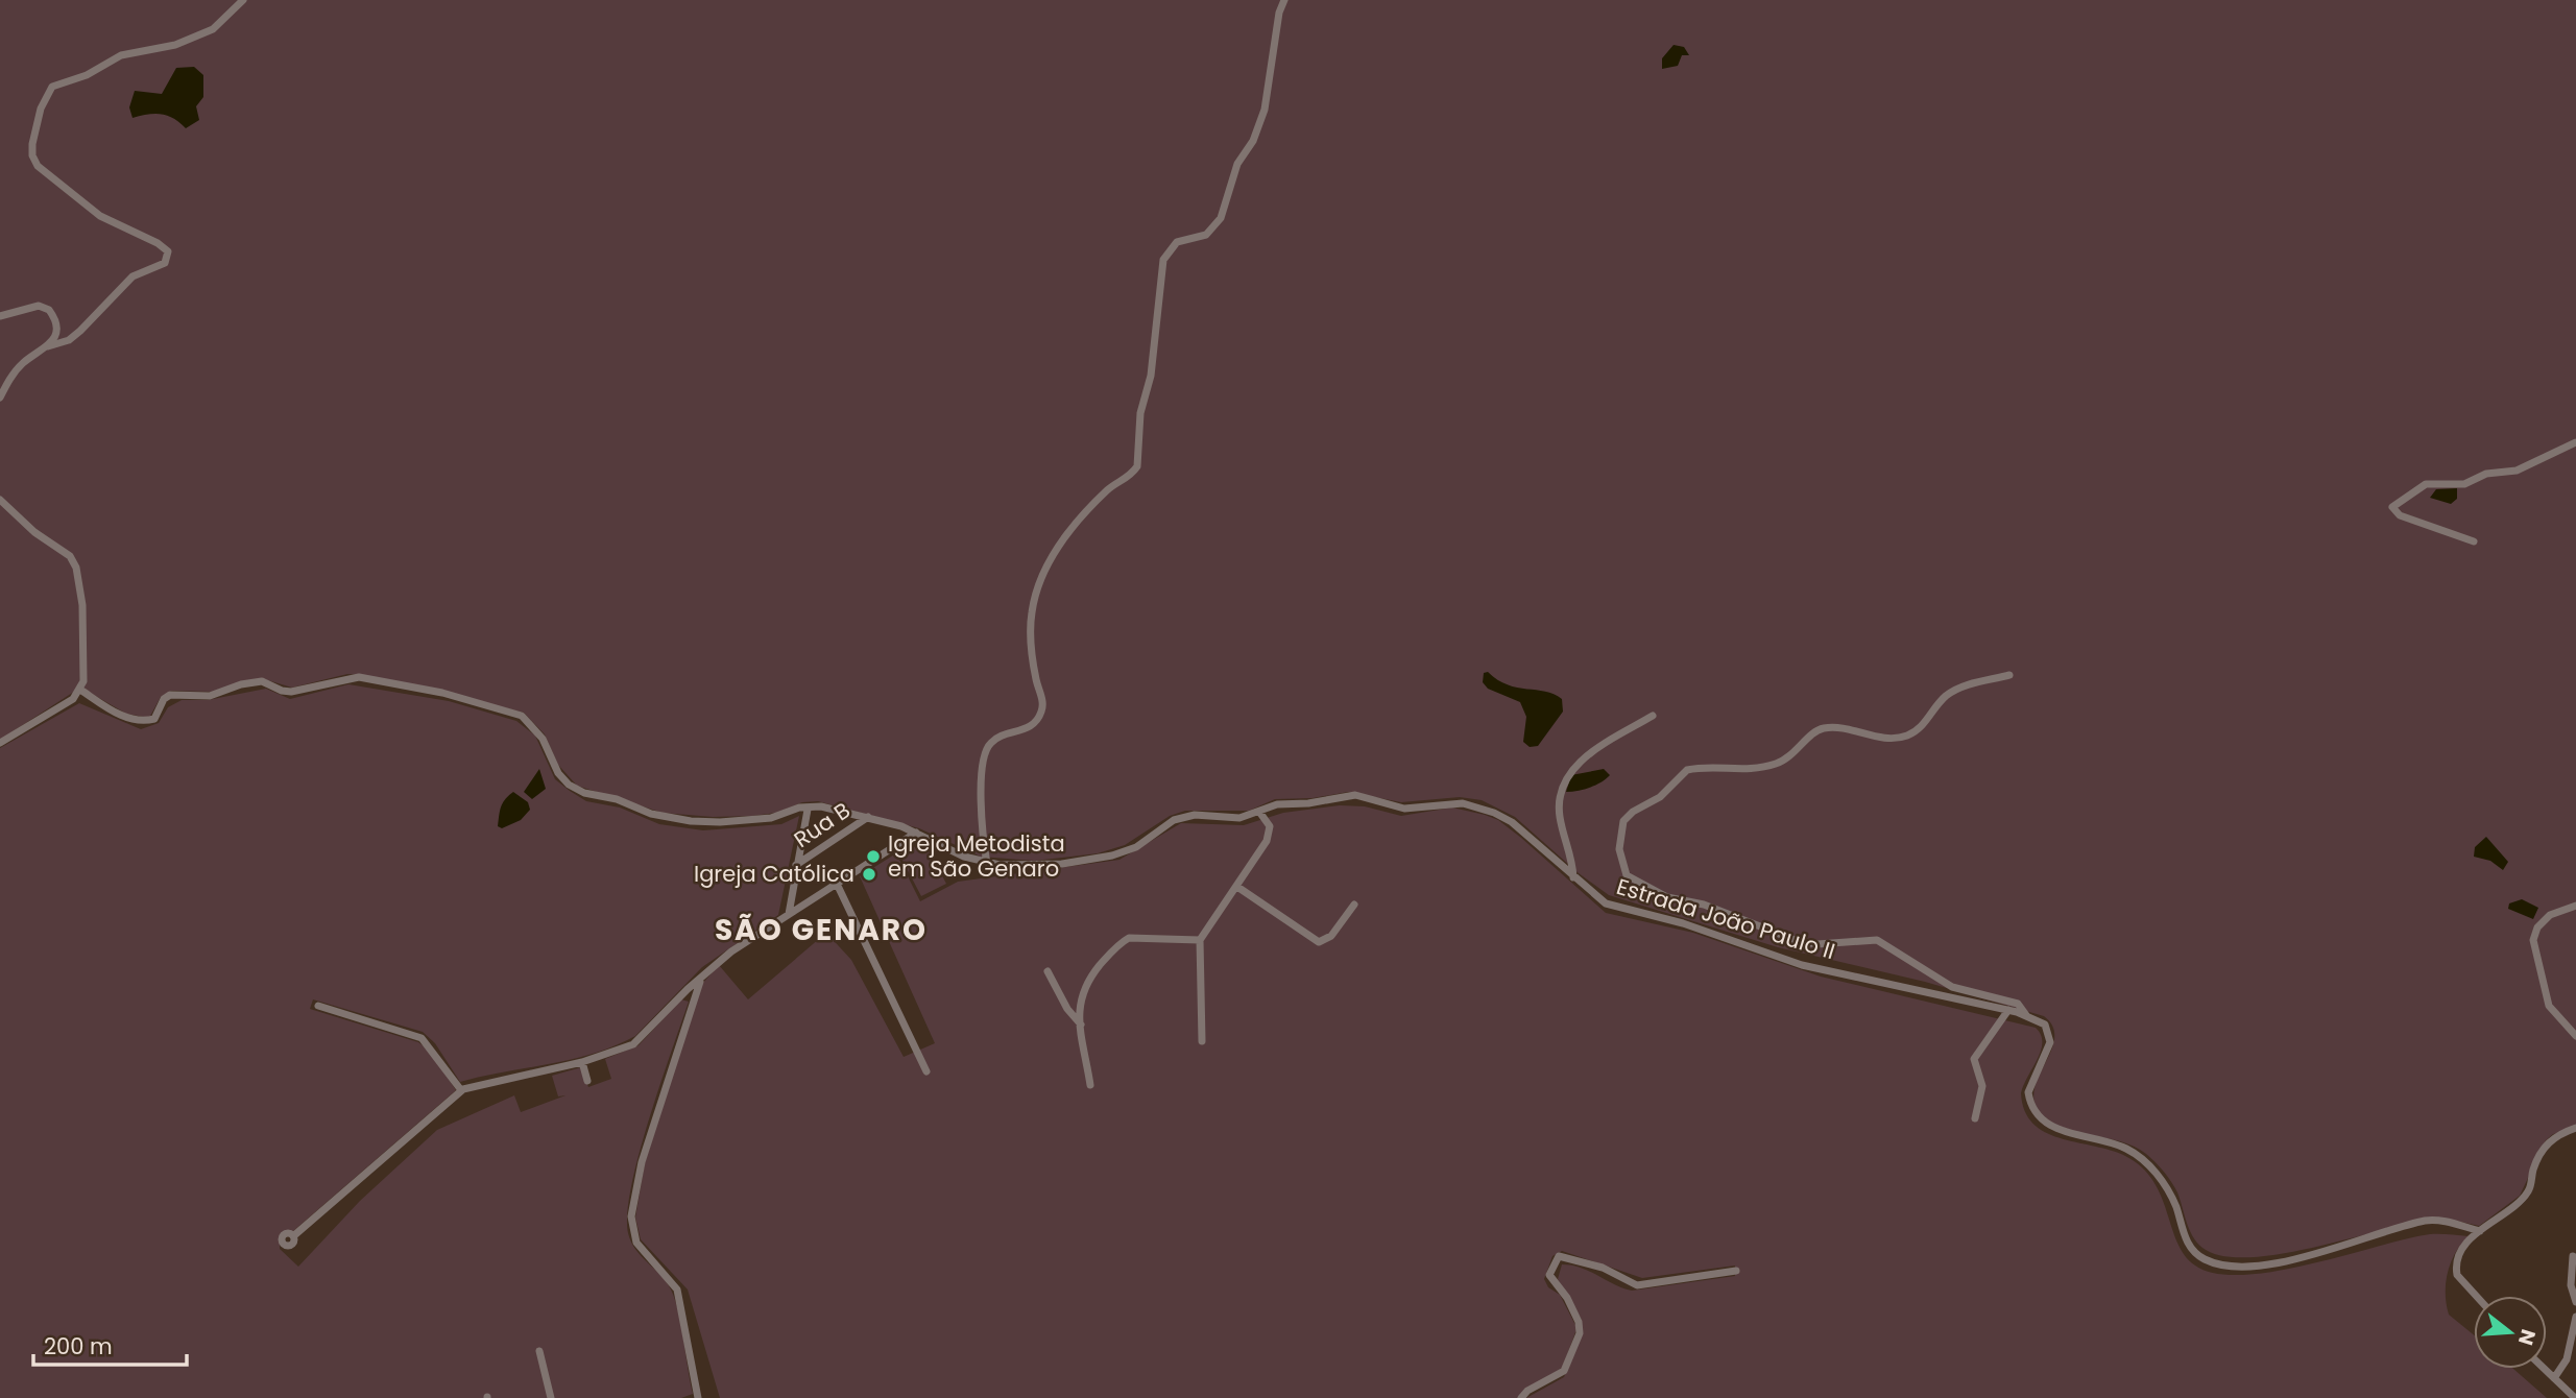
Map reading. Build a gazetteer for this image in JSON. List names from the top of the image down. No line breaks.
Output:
{"streets":{"street":["Rua B","Estrada João Paulo II"]},"crossings":[["Rua B","Estrada João Paulo II"]],"districts":["SÃO GENARO"],"places":["Igreja Metodista em São Genaro","Igreja Católica"],"scale_bar":"200 m","north":"right"}
